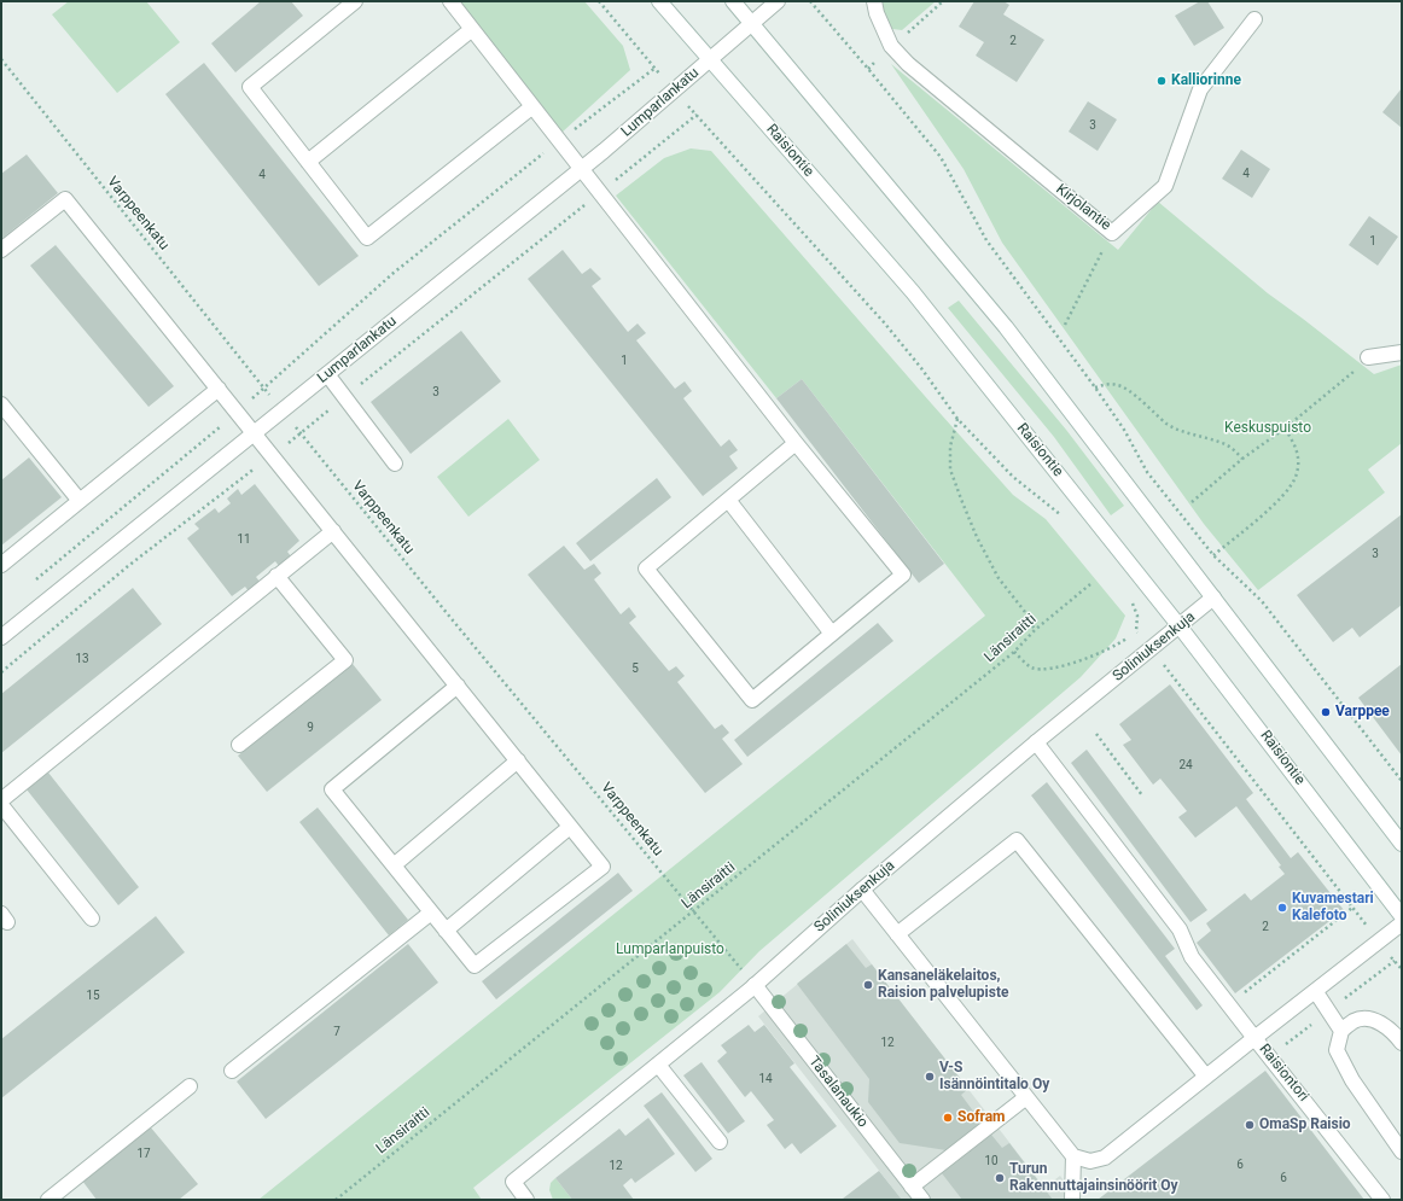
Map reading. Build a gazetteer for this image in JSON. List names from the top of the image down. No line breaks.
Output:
{"streets":{"street":["Lumparlankatu","Raisiontie","Kirjolantie","Soliniuksenkuja","Raisiontori","Tasalanaukio"],"path":["Varppeenkatu","Länsiraitti"]},"crossings":[["Lumparlankatu","Raisiontie"],["Lumparlankatu","Varppeenkatu"],["Raisiontie","Soliniuksenkuja"],["Varppeenkatu","Länsiraitti"],["Varppeenkatu","Soliniuksenkuja"],["Varppeenkatu","Tasalanaukio"],["Soliniuksenkuja","Raisiontori"],["Soliniuksenkuja","Tasalanaukio"]],"parks":["Keskuspuisto","Lumparlanpuisto"],"places":["Kalliorinne","Varppee","Kuvamestari Kalefoto","Kansaneläkelaitos, Raision palvelupiste","V-S Isännöintitalo Oy","Sofram","OmaSp Raisio","Turun Rakennuttajainsinöörit Oy"],"house_numbers":["2","3","4","4","1","1","3","11","3","13","5","9","24","2","15","7","12","14","17","10","6","12","6"]}
